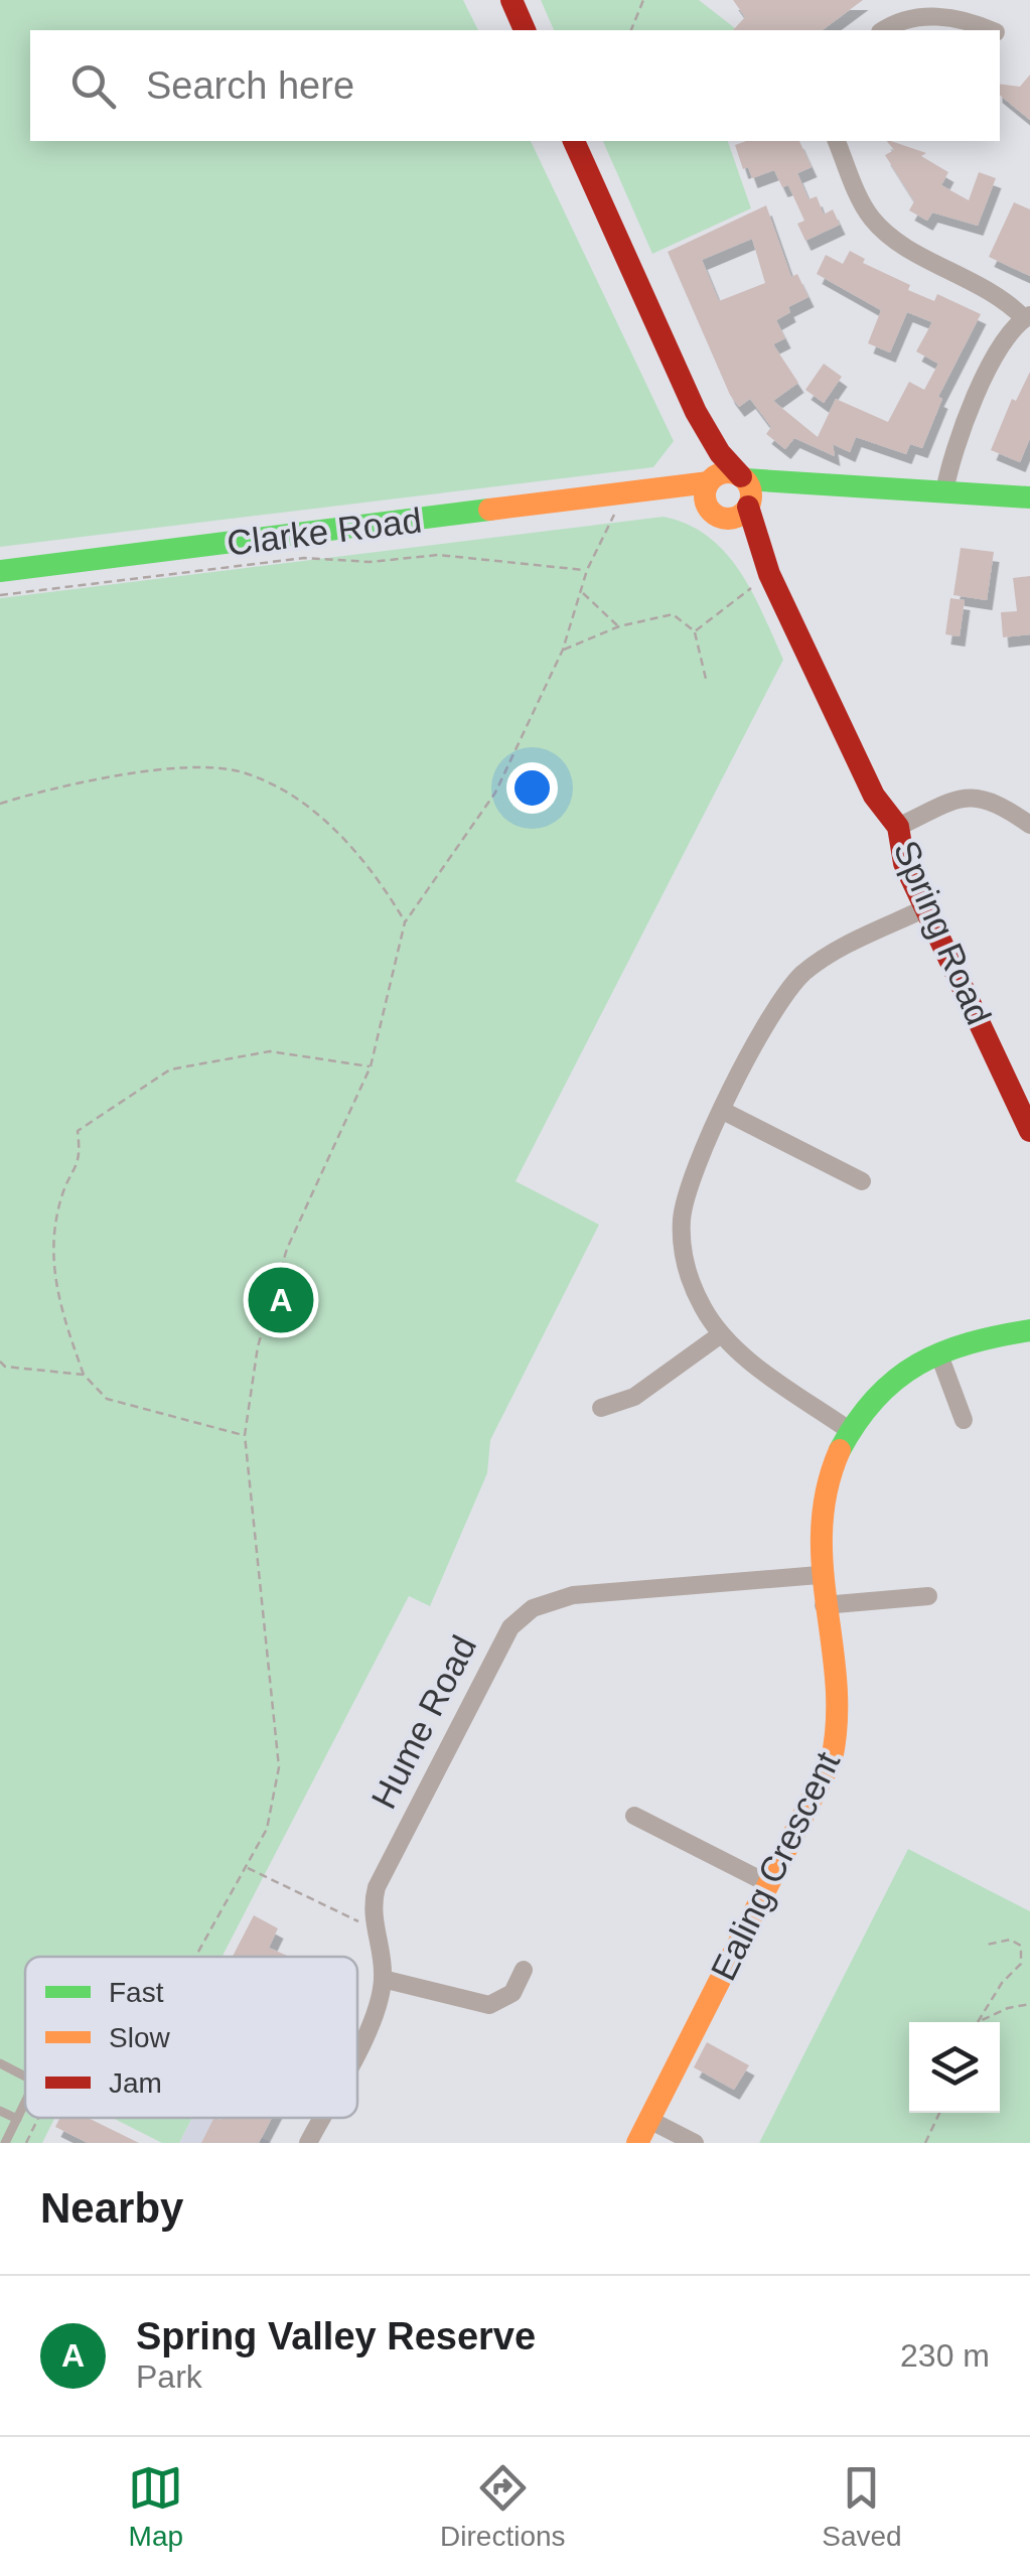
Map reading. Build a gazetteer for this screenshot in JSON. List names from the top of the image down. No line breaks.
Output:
{"streets":{"street":["Clarke Road","Spring Road","Hume Road","Ealing Crescent"]},"crossings":[["Clarke Road","Spring Road"],["Hume Road","Ealing Crescent"]],"legend":["Fast","Slow","Jam"],"page":{"search":"Search here","pins":"A","heading":"Nearby","list":[{"mark":"A","name":"Spring Valley Reserve","note":"Park","value":"230 m"}],"nav":["Map","Directions","Saved"]}}
